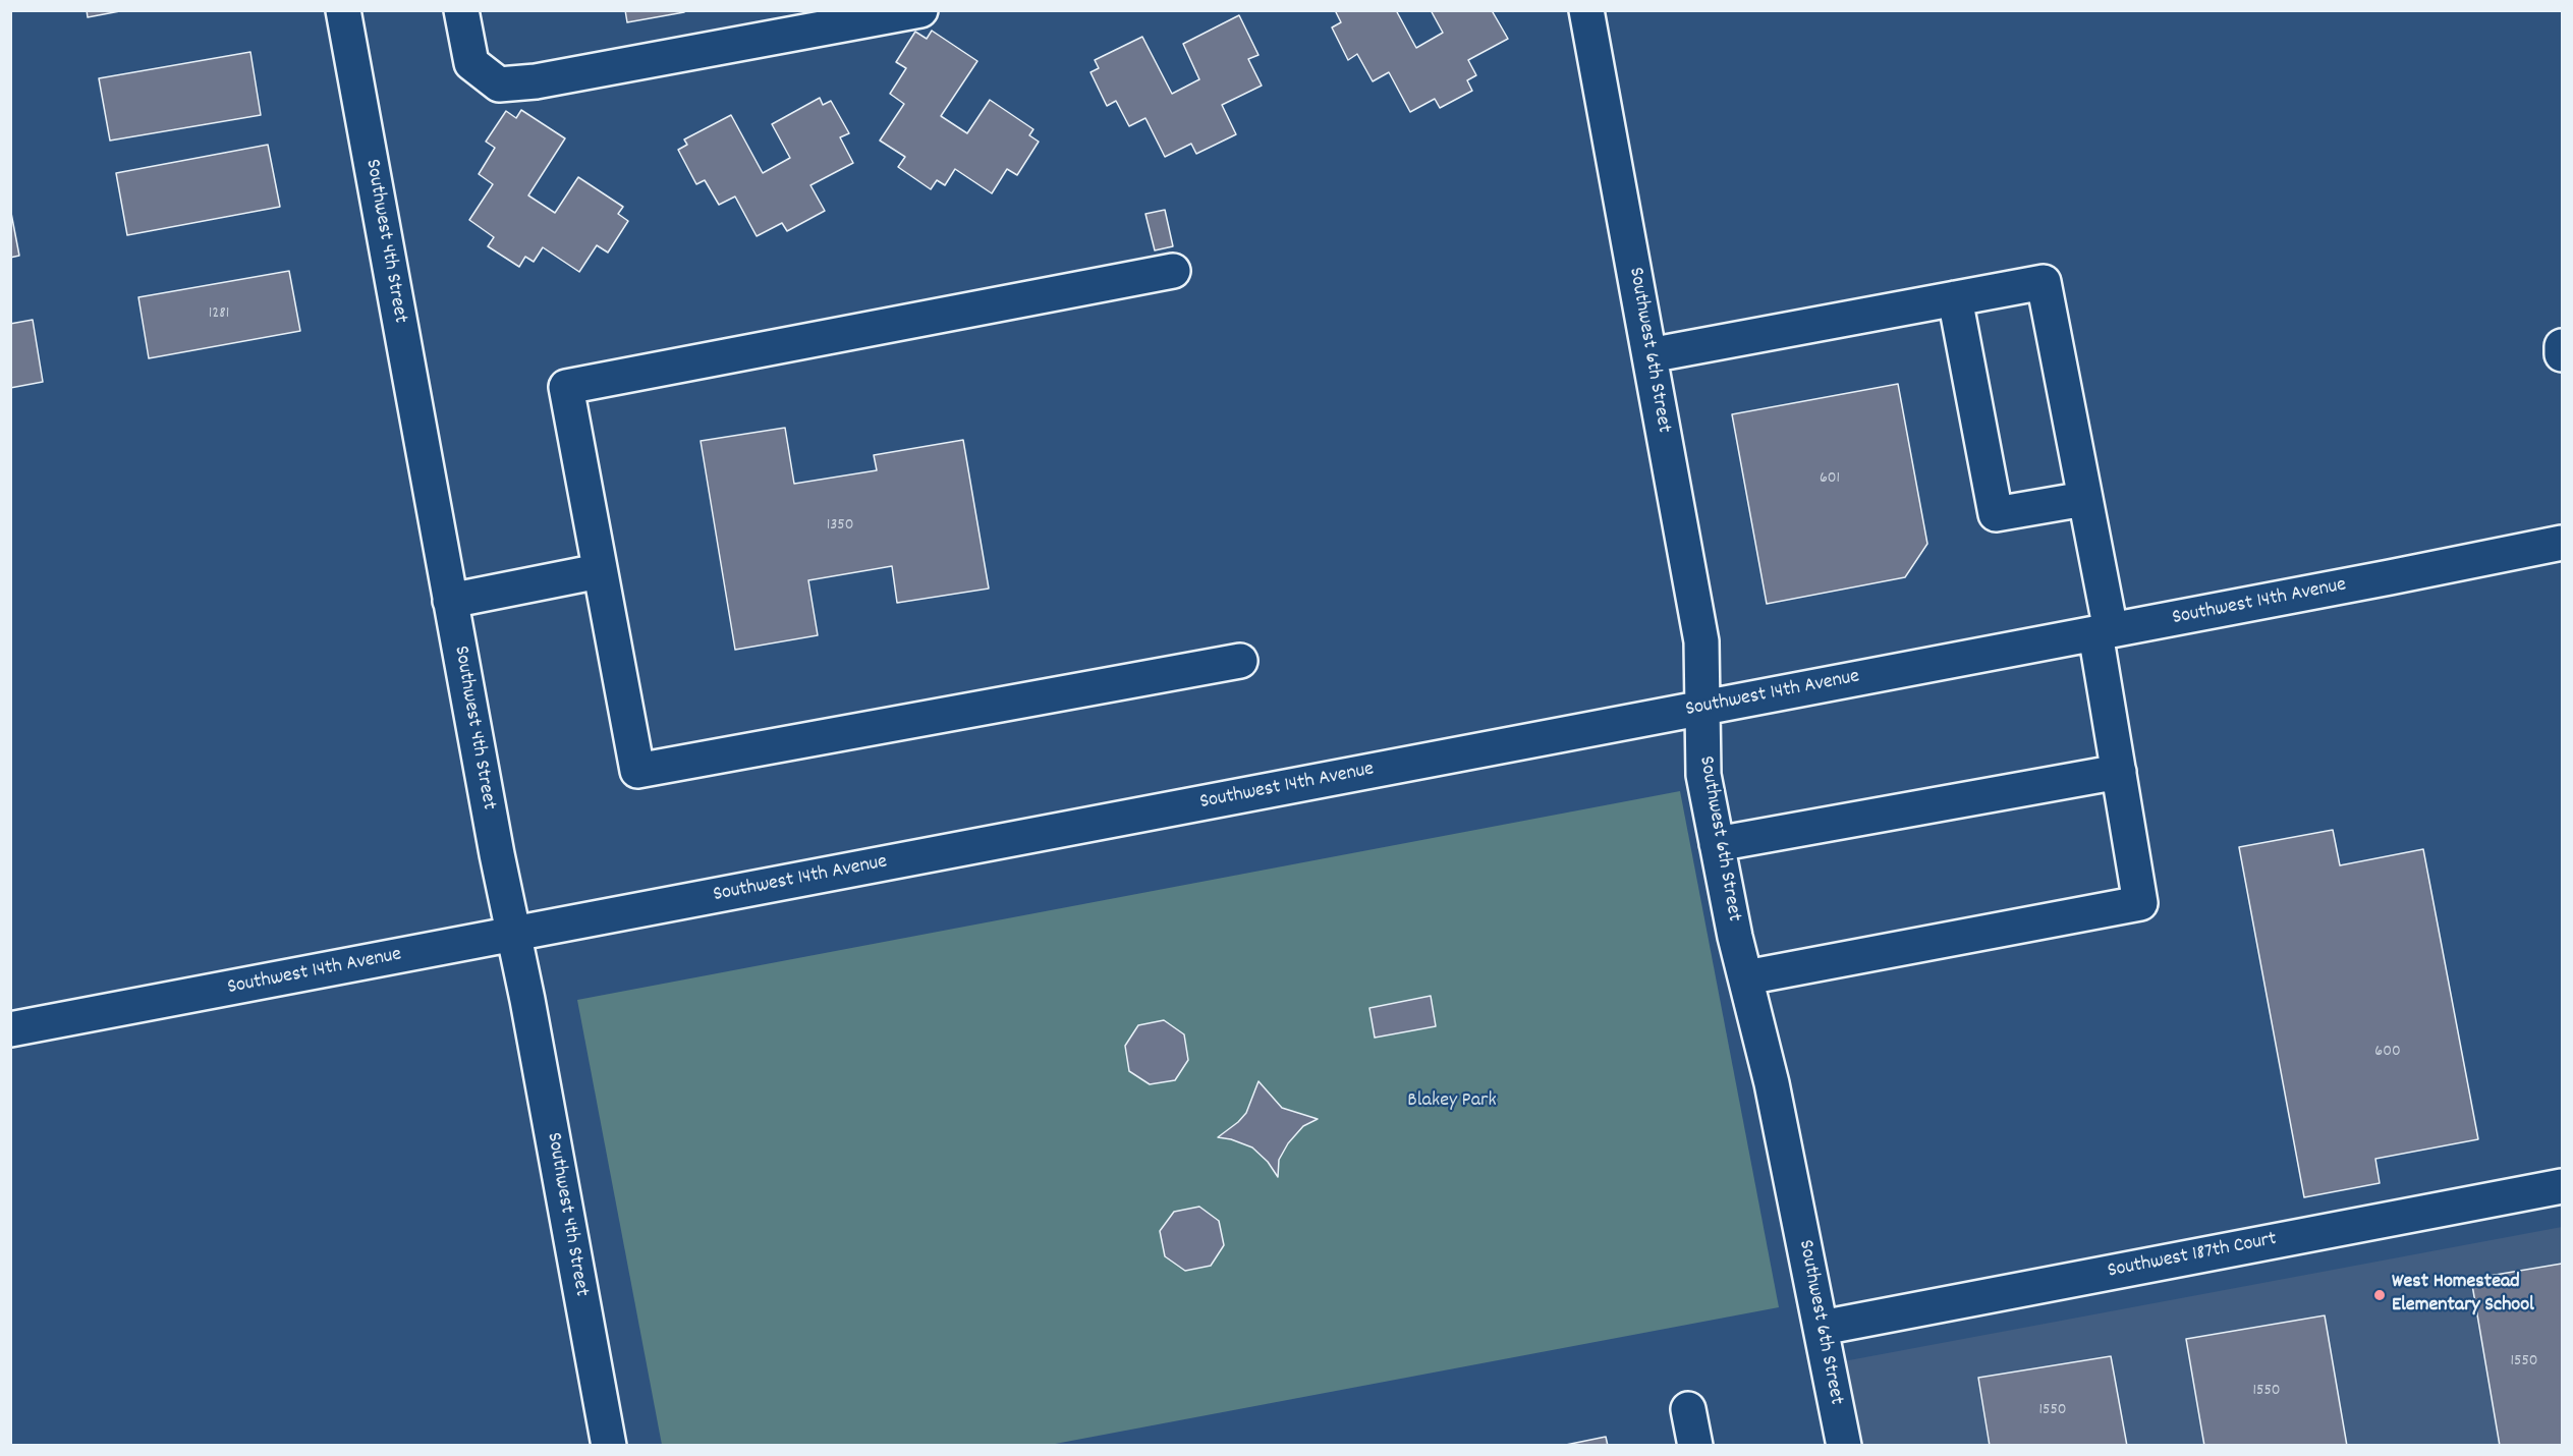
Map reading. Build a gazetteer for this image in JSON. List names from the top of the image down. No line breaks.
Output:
{"streets":{"street":["Southwest 4th Street","Southwest 6th Street","Southwest 14th Avenue","Southwest 187th Court"]},"crossings":[["Southwest 4th Street","Southwest 14th Avenue"],["Southwest 6th Street","Southwest 14th Avenue"],["Southwest 6th Street","Southwest 187th Court"]],"parks":["Blakey Park"],"places":["West Homestead Elementary School"],"house_numbers":["1281","601","1350","600","1550","1550","1550"]}
